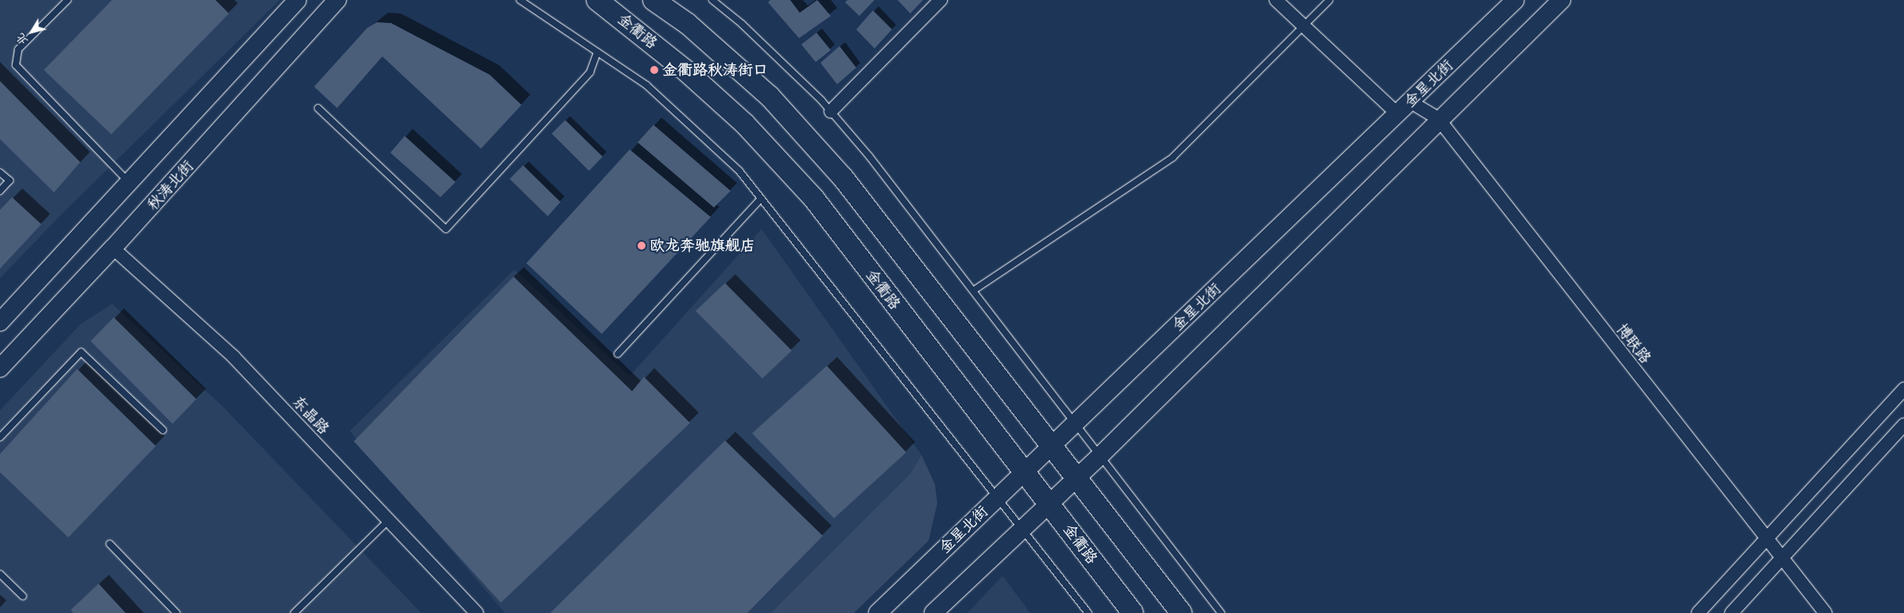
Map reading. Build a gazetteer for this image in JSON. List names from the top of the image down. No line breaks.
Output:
{"streets":{"main road":["金衢路","金星北街","秋涛北街"],"street":["博联路","东晶路"]},"crossings":[["金衢路","金星北街"],["金星北街","博联路"],["秋涛北街","东晶路"]],"places":["金衢路秋涛街口","欧龙奔驰旗舰店"],"north":"bottom left"}
